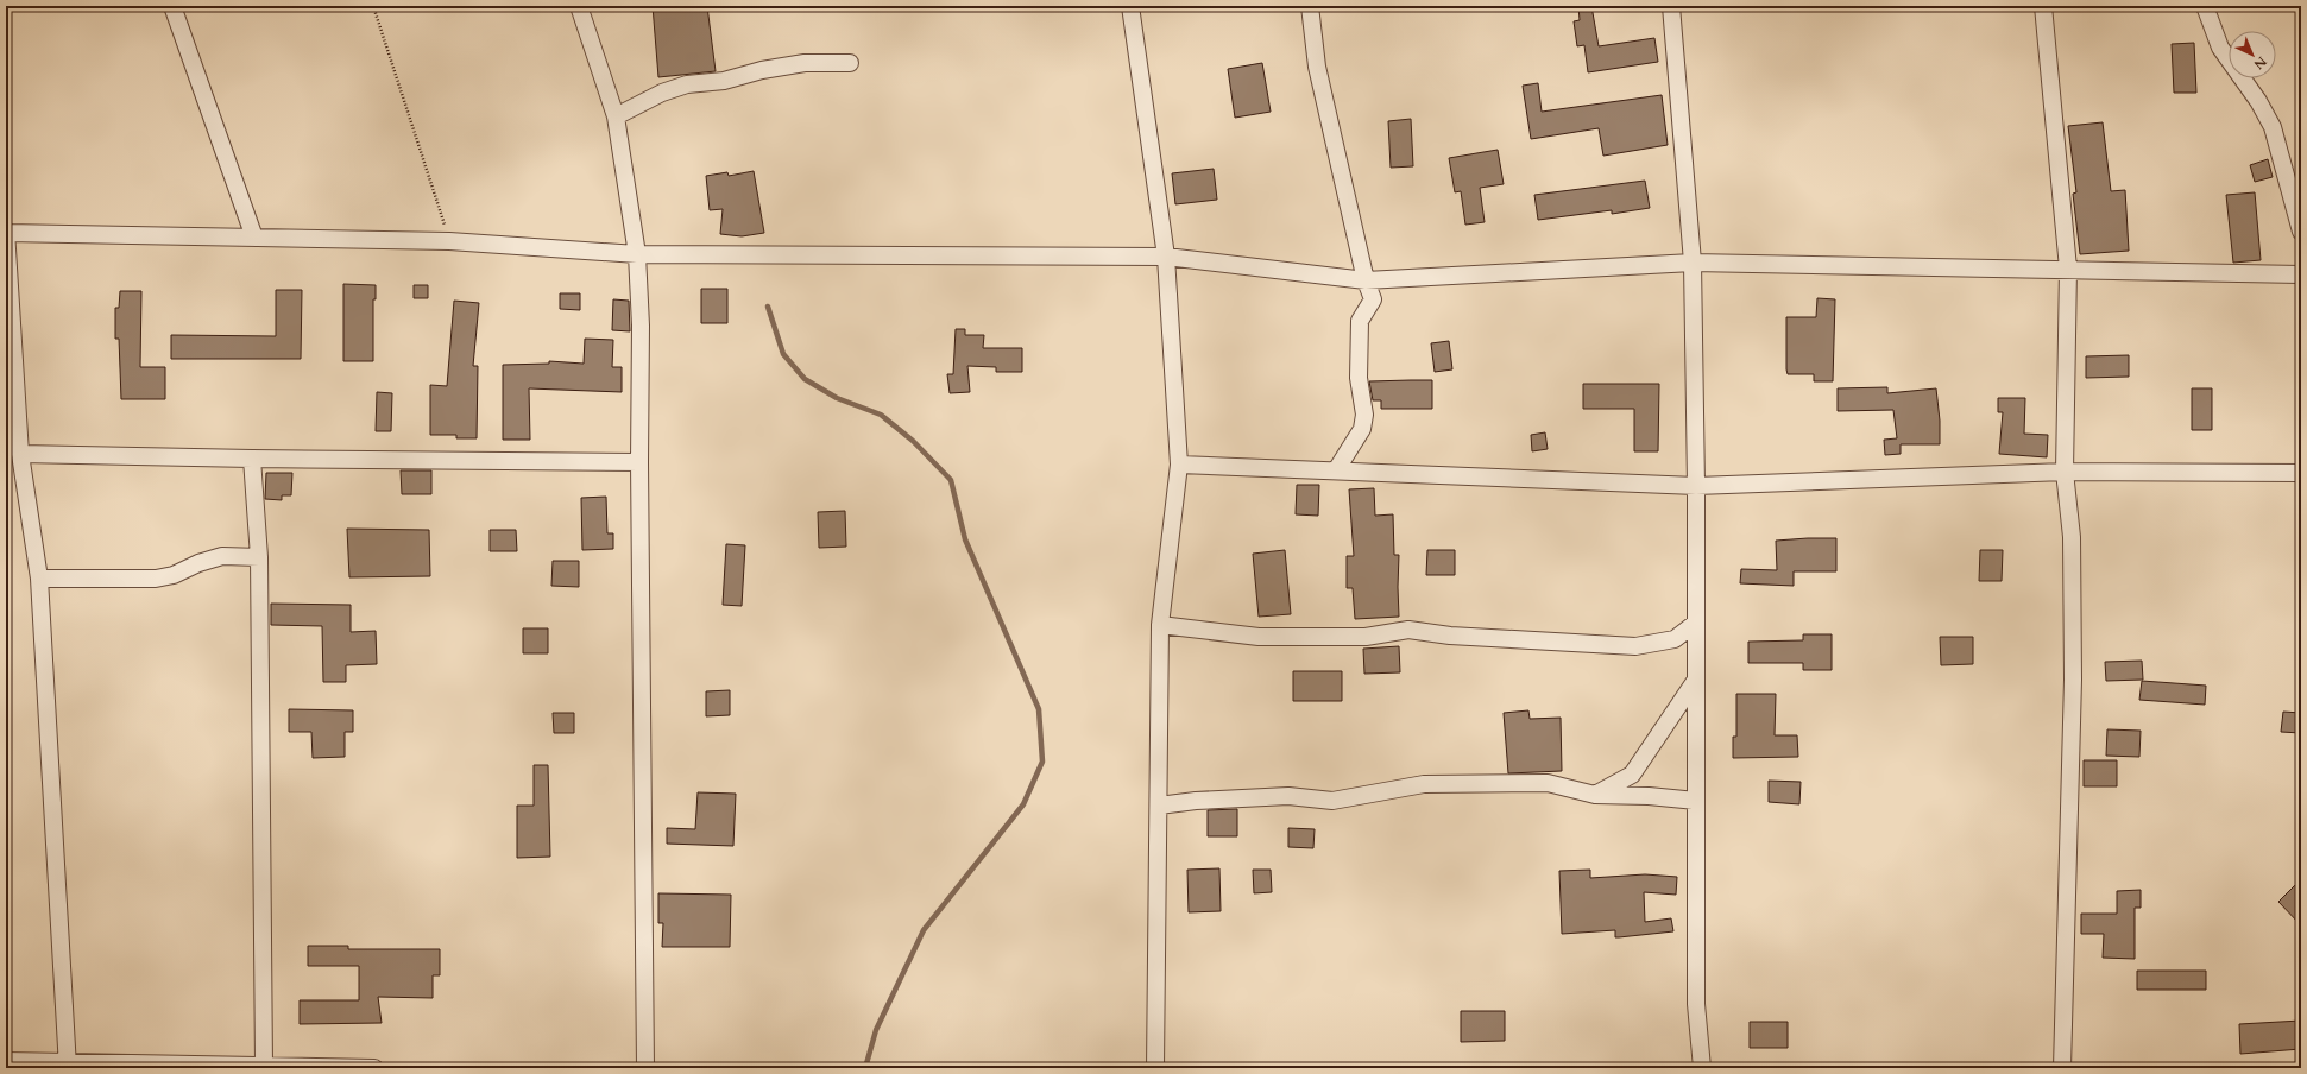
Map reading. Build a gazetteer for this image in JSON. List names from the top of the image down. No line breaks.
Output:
{"north":"bottom right"}
